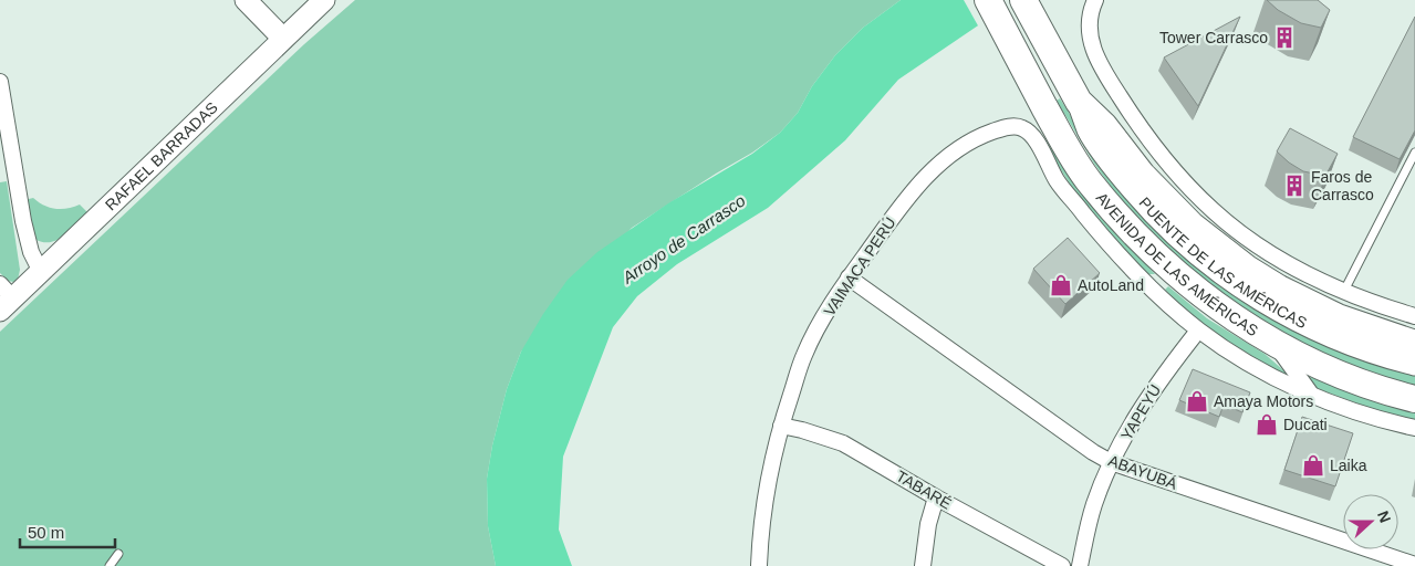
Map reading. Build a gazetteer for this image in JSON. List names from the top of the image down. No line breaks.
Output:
{"streets":{"highway":["AVENIDA DE LAS AMÉRICAS"],"main road":["RAFAEL BARRADAS","PUENTE DE LAS AMÉRICAS"],"street":["VAIMACA PERÚ","YAPEYÚ","ABAYUBÁ","TABARÉ"]},"crossings":[["VAIMACA PERÚ","ABAYUBÁ"],["VAIMACA PERÚ","TABARÉ"],["YAPEYÚ","ABAYUBÁ"]],"water":["Arroyo de Carrasco"],"places":{"building":["Tower Carrasco","Faros de Carrasco"],"shop":["AutoLand","Amaya Motors","Ducati","Laika"]},"scale_bar":"50 m","north":"right"}
